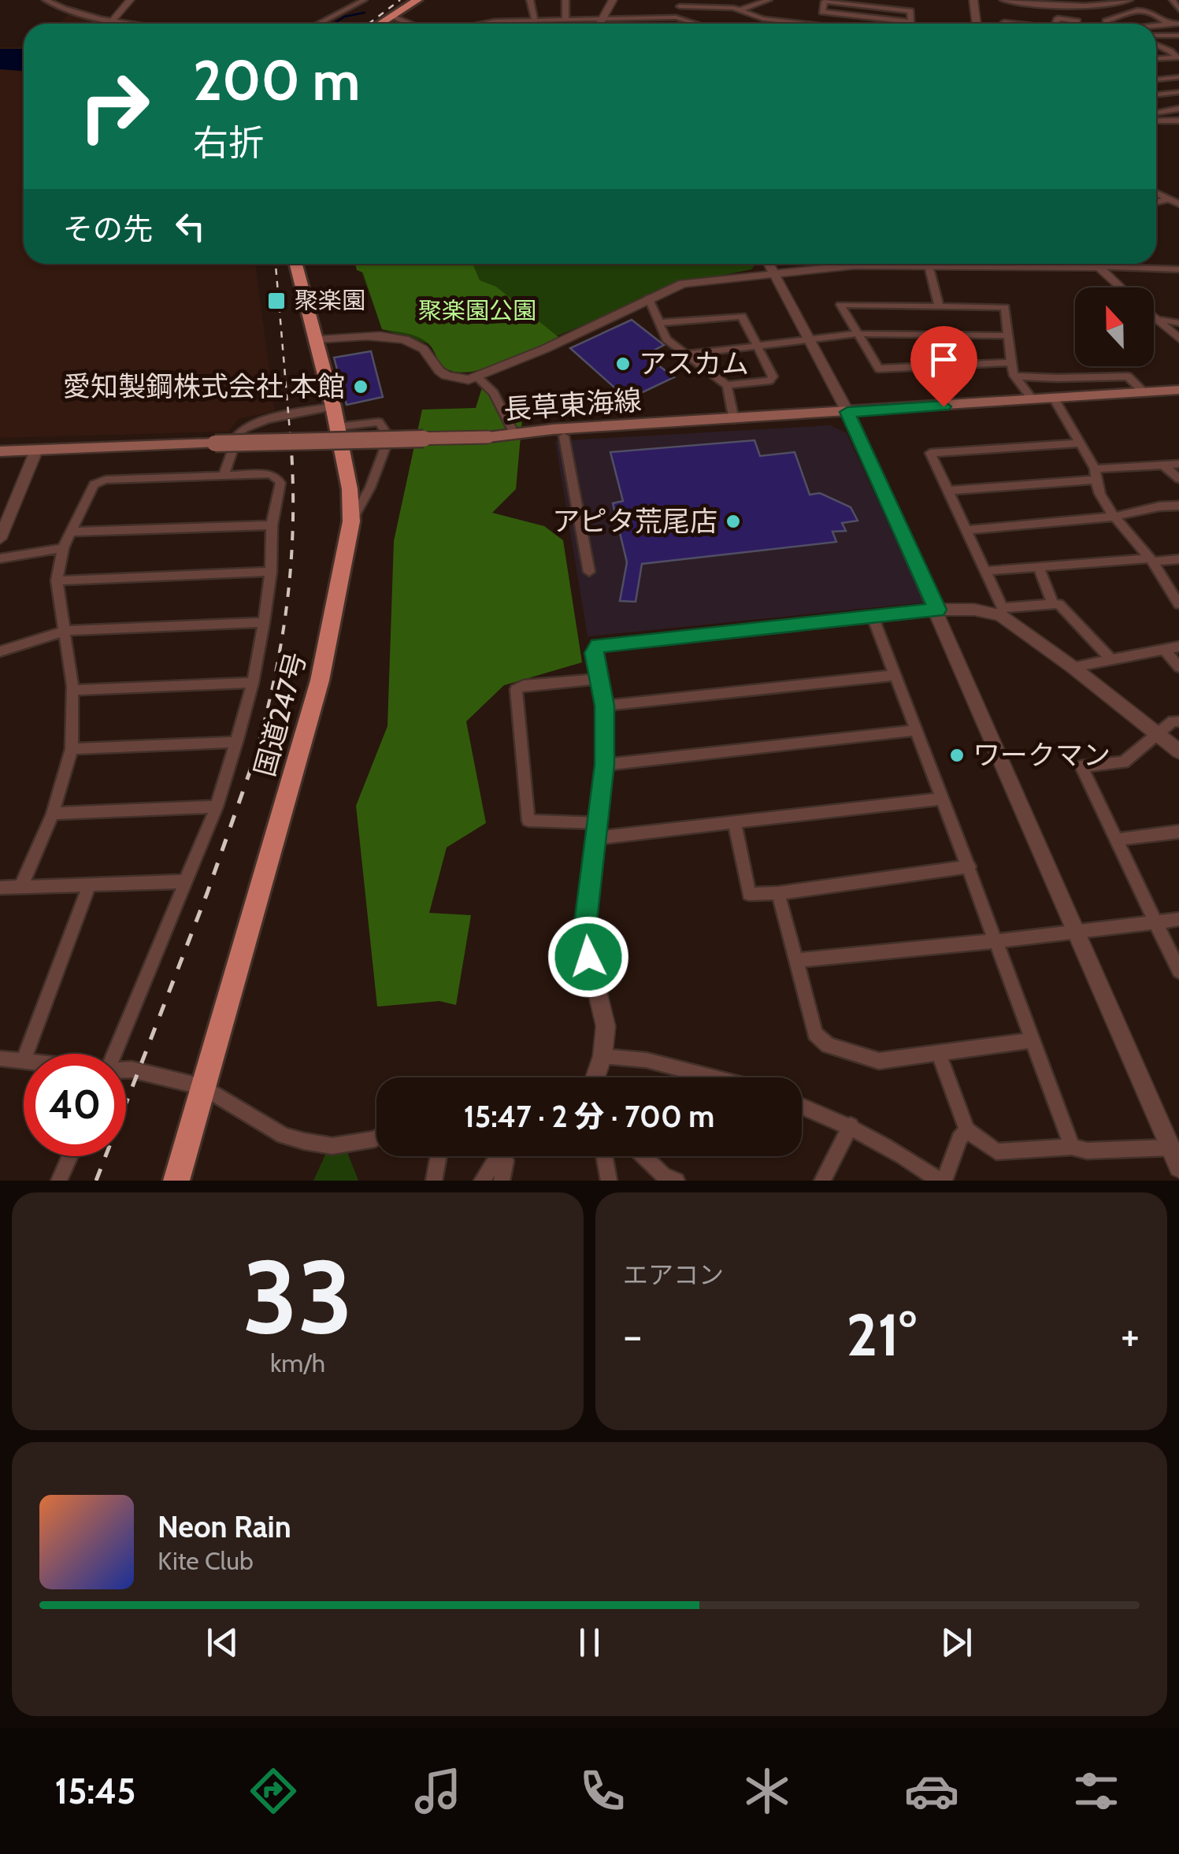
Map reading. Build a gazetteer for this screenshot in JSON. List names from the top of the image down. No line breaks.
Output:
{"streets":{"highway":["国道247号"],"main road":["長草東海線"]},"parks":["聚楽園公園"],"places":{"transit":["聚楽園"],"other":["アスカム","愛知製鋼株式会社 本館","アピタ荒尾店","ワークマン"]},"north":"top","page":{"turn":["200 m","右折"],"then":"その先","limit":"40","trip":"15:47 · 2 分 · 700 m","tile":[["33","km/h"],"エアコン"],"heat":["−","21°","+"],"song":["Neon Rain","Kite Club"],"tabs":"15:45"}}
